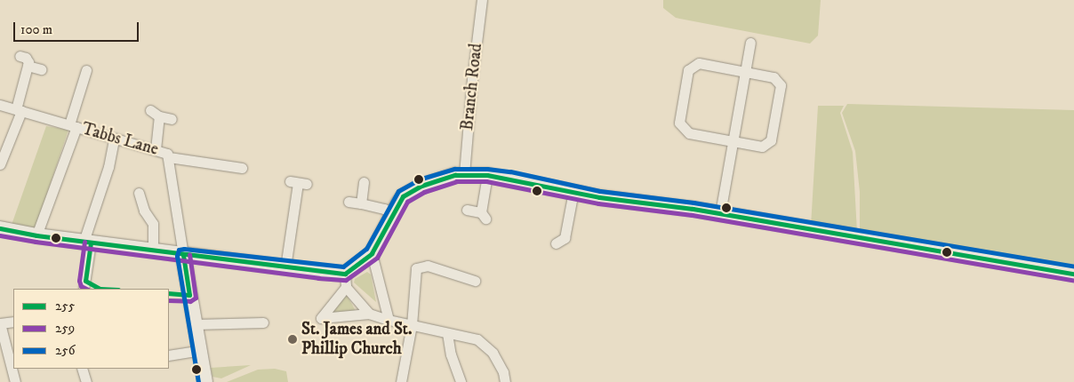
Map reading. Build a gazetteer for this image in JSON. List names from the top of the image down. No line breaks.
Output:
{"streets":{"street":["Branch Road","Tabbs Lane"]},"places":["St. James and St. Phillip Church"],"lines":["transit line 256","transit line 255","transit line 259"],"legend":["255","259","256"],"scale_bar":"100 m"}
